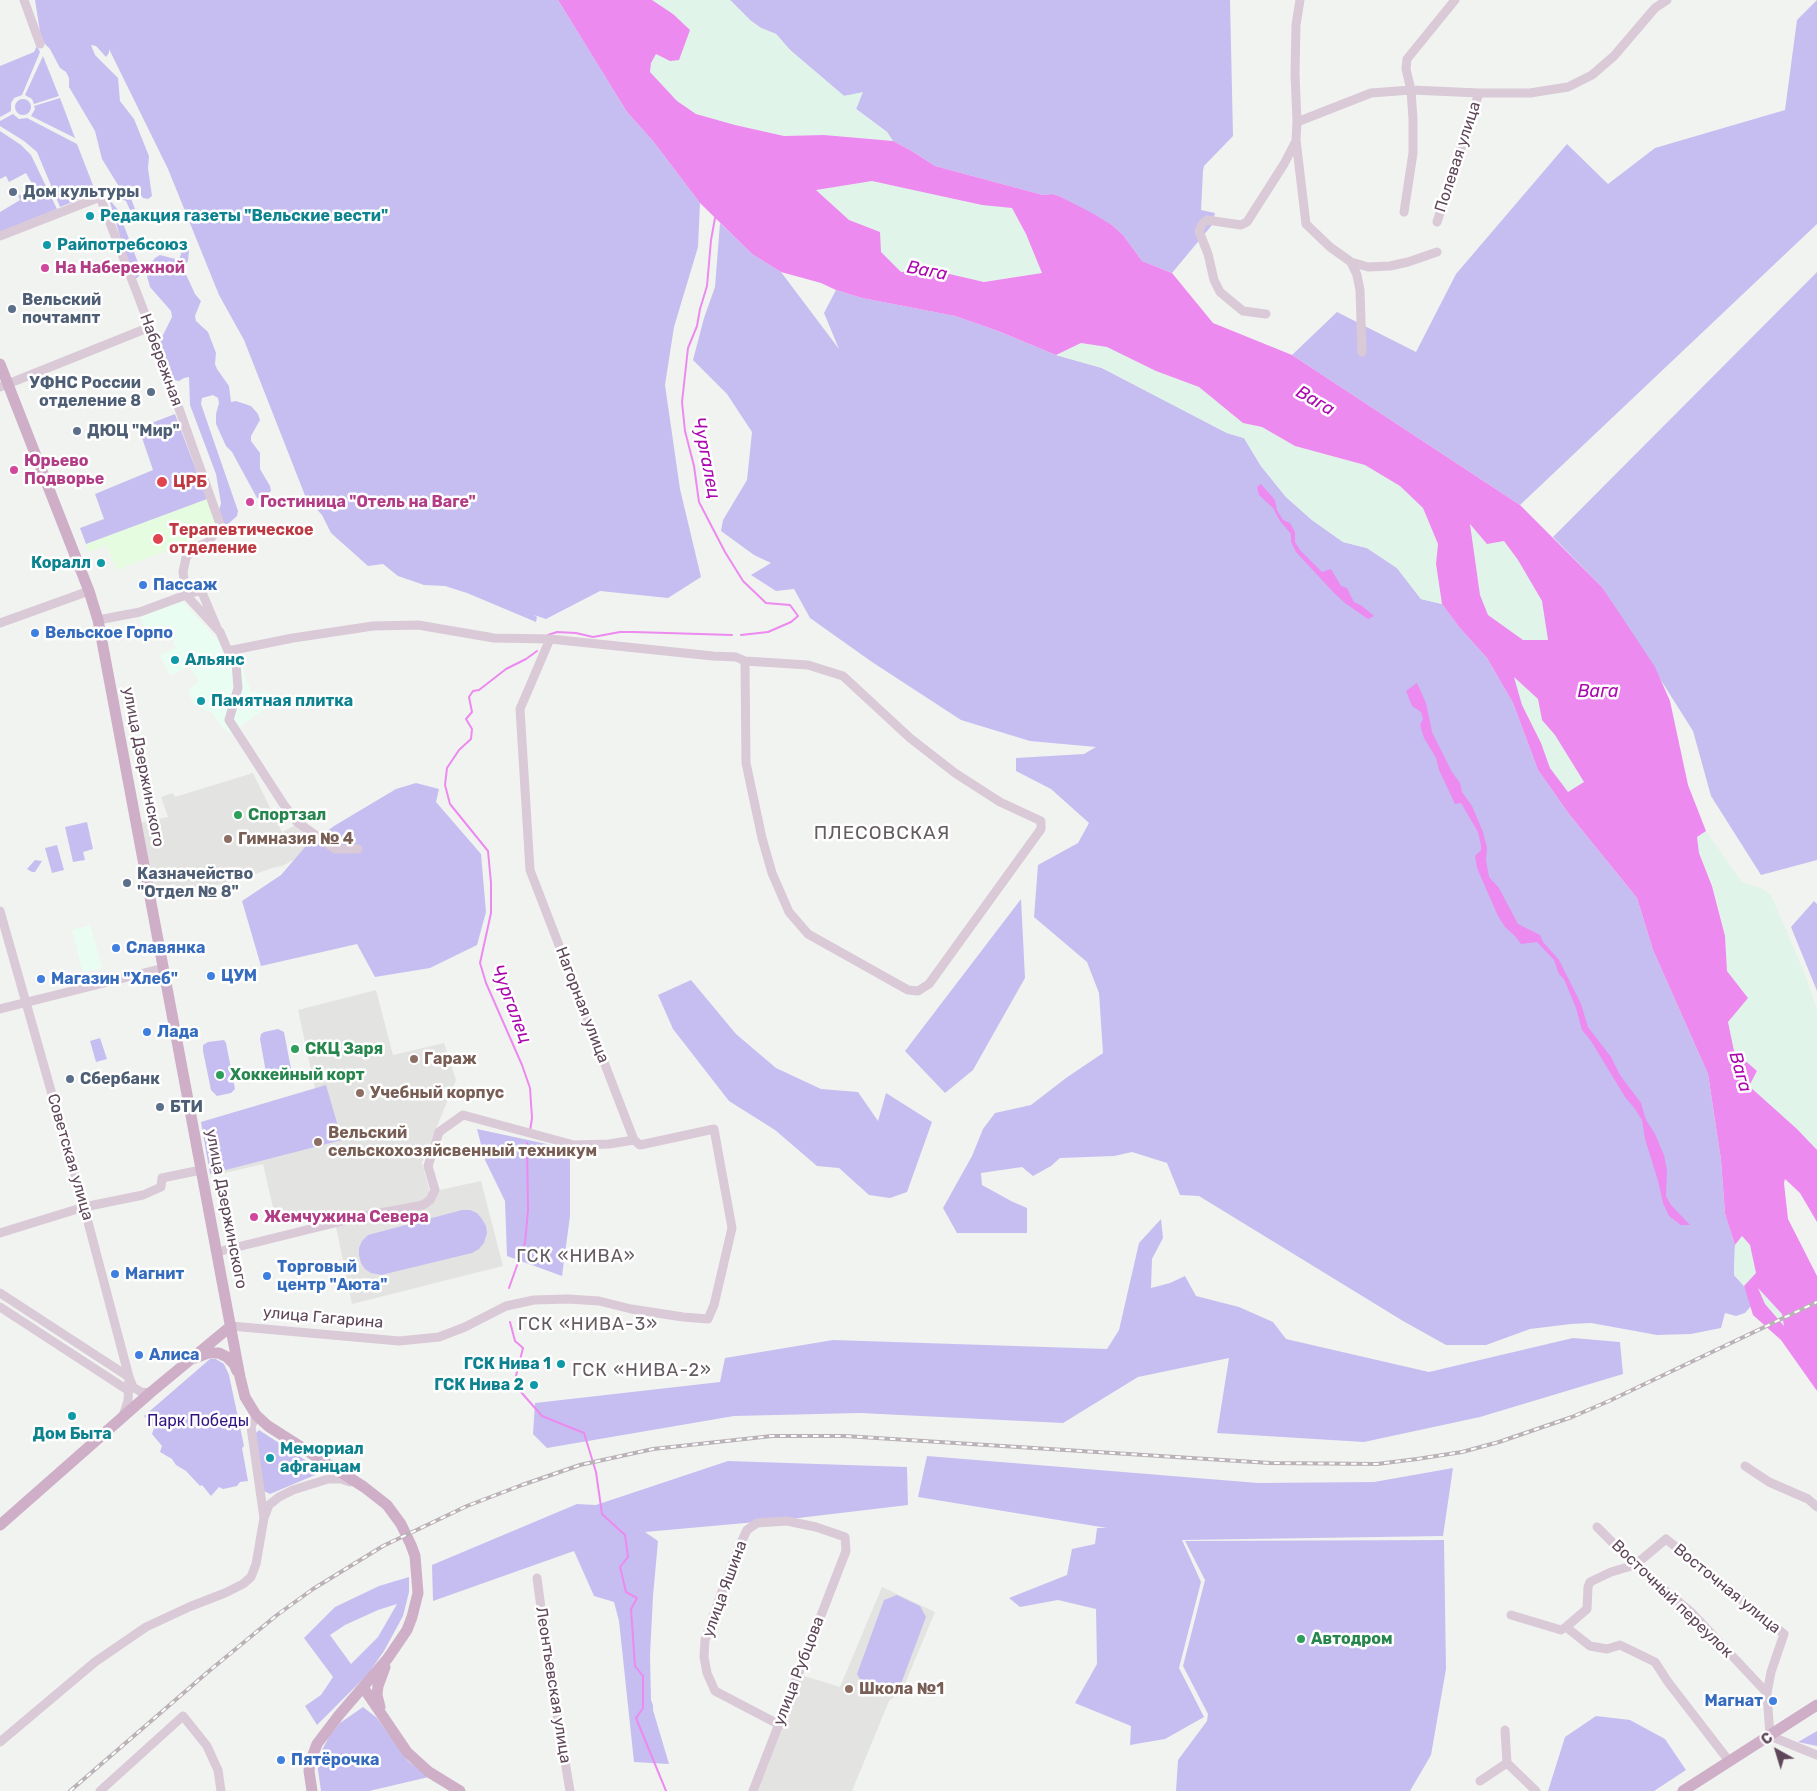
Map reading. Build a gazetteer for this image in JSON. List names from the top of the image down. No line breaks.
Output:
{"streets":{"main road":["улица Дзержинского"],"street":["Полевая улица","Набережная","Нагорная улица","Советская улица","улица Гагарина","улица Яшина","Восточная улица","Восточный переулок","улица Рубцова","Леонтьевская улица"]},"crossings":[["улица Дзержинского","улица Гагарина"],["Нагорная улица","улица Гагарина"],["улица Яшина","улица Рубцова"],["Восточная улица","Восточный переулок"]],"districts":["ПЛЕСОВСКАЯ","ГСК «НИВА»","ГСК «НИВА-3»","ГСК «НИВА-2»"],"water":["Вага","Чургалец"],"parks":["Парк Победы"],"places":["Дом культуры","Редакция газеты \"Вельские вести\"","Райпотребсоюз","На Набережной","Вельский почтампт","УФНС России отделение 8","ДЮЦ \"Мир\"","Юрьево Подворье","ЦРБ","Гостиница \"Отель на Ваге\"","Терапевтическое отделение","Коралл","Пассаж","Вельское Горпо","Альянс","Памятная плитка","Спортзал","Гимназия № 4","Казначейство \"Отдел № 8\"","Славянка","ЦУМ","Магазин \"Хлеб\"","Лада","СКЦ Заря","Гараж","Хоккейный корт","Сбербанк","Учебный корпус","БТИ","Вельский сельскохозяйсвенный техникум","Жемчужина Севера","Магнит","Торговый центр \"Аюта\"","Алиса","ГСК Нива 1","ГСК Нива 2","Дом Быта","Мемориал афганцам","Автодром","Школа №1","Магнат","Пятёрочка"],"north":"top left"}
